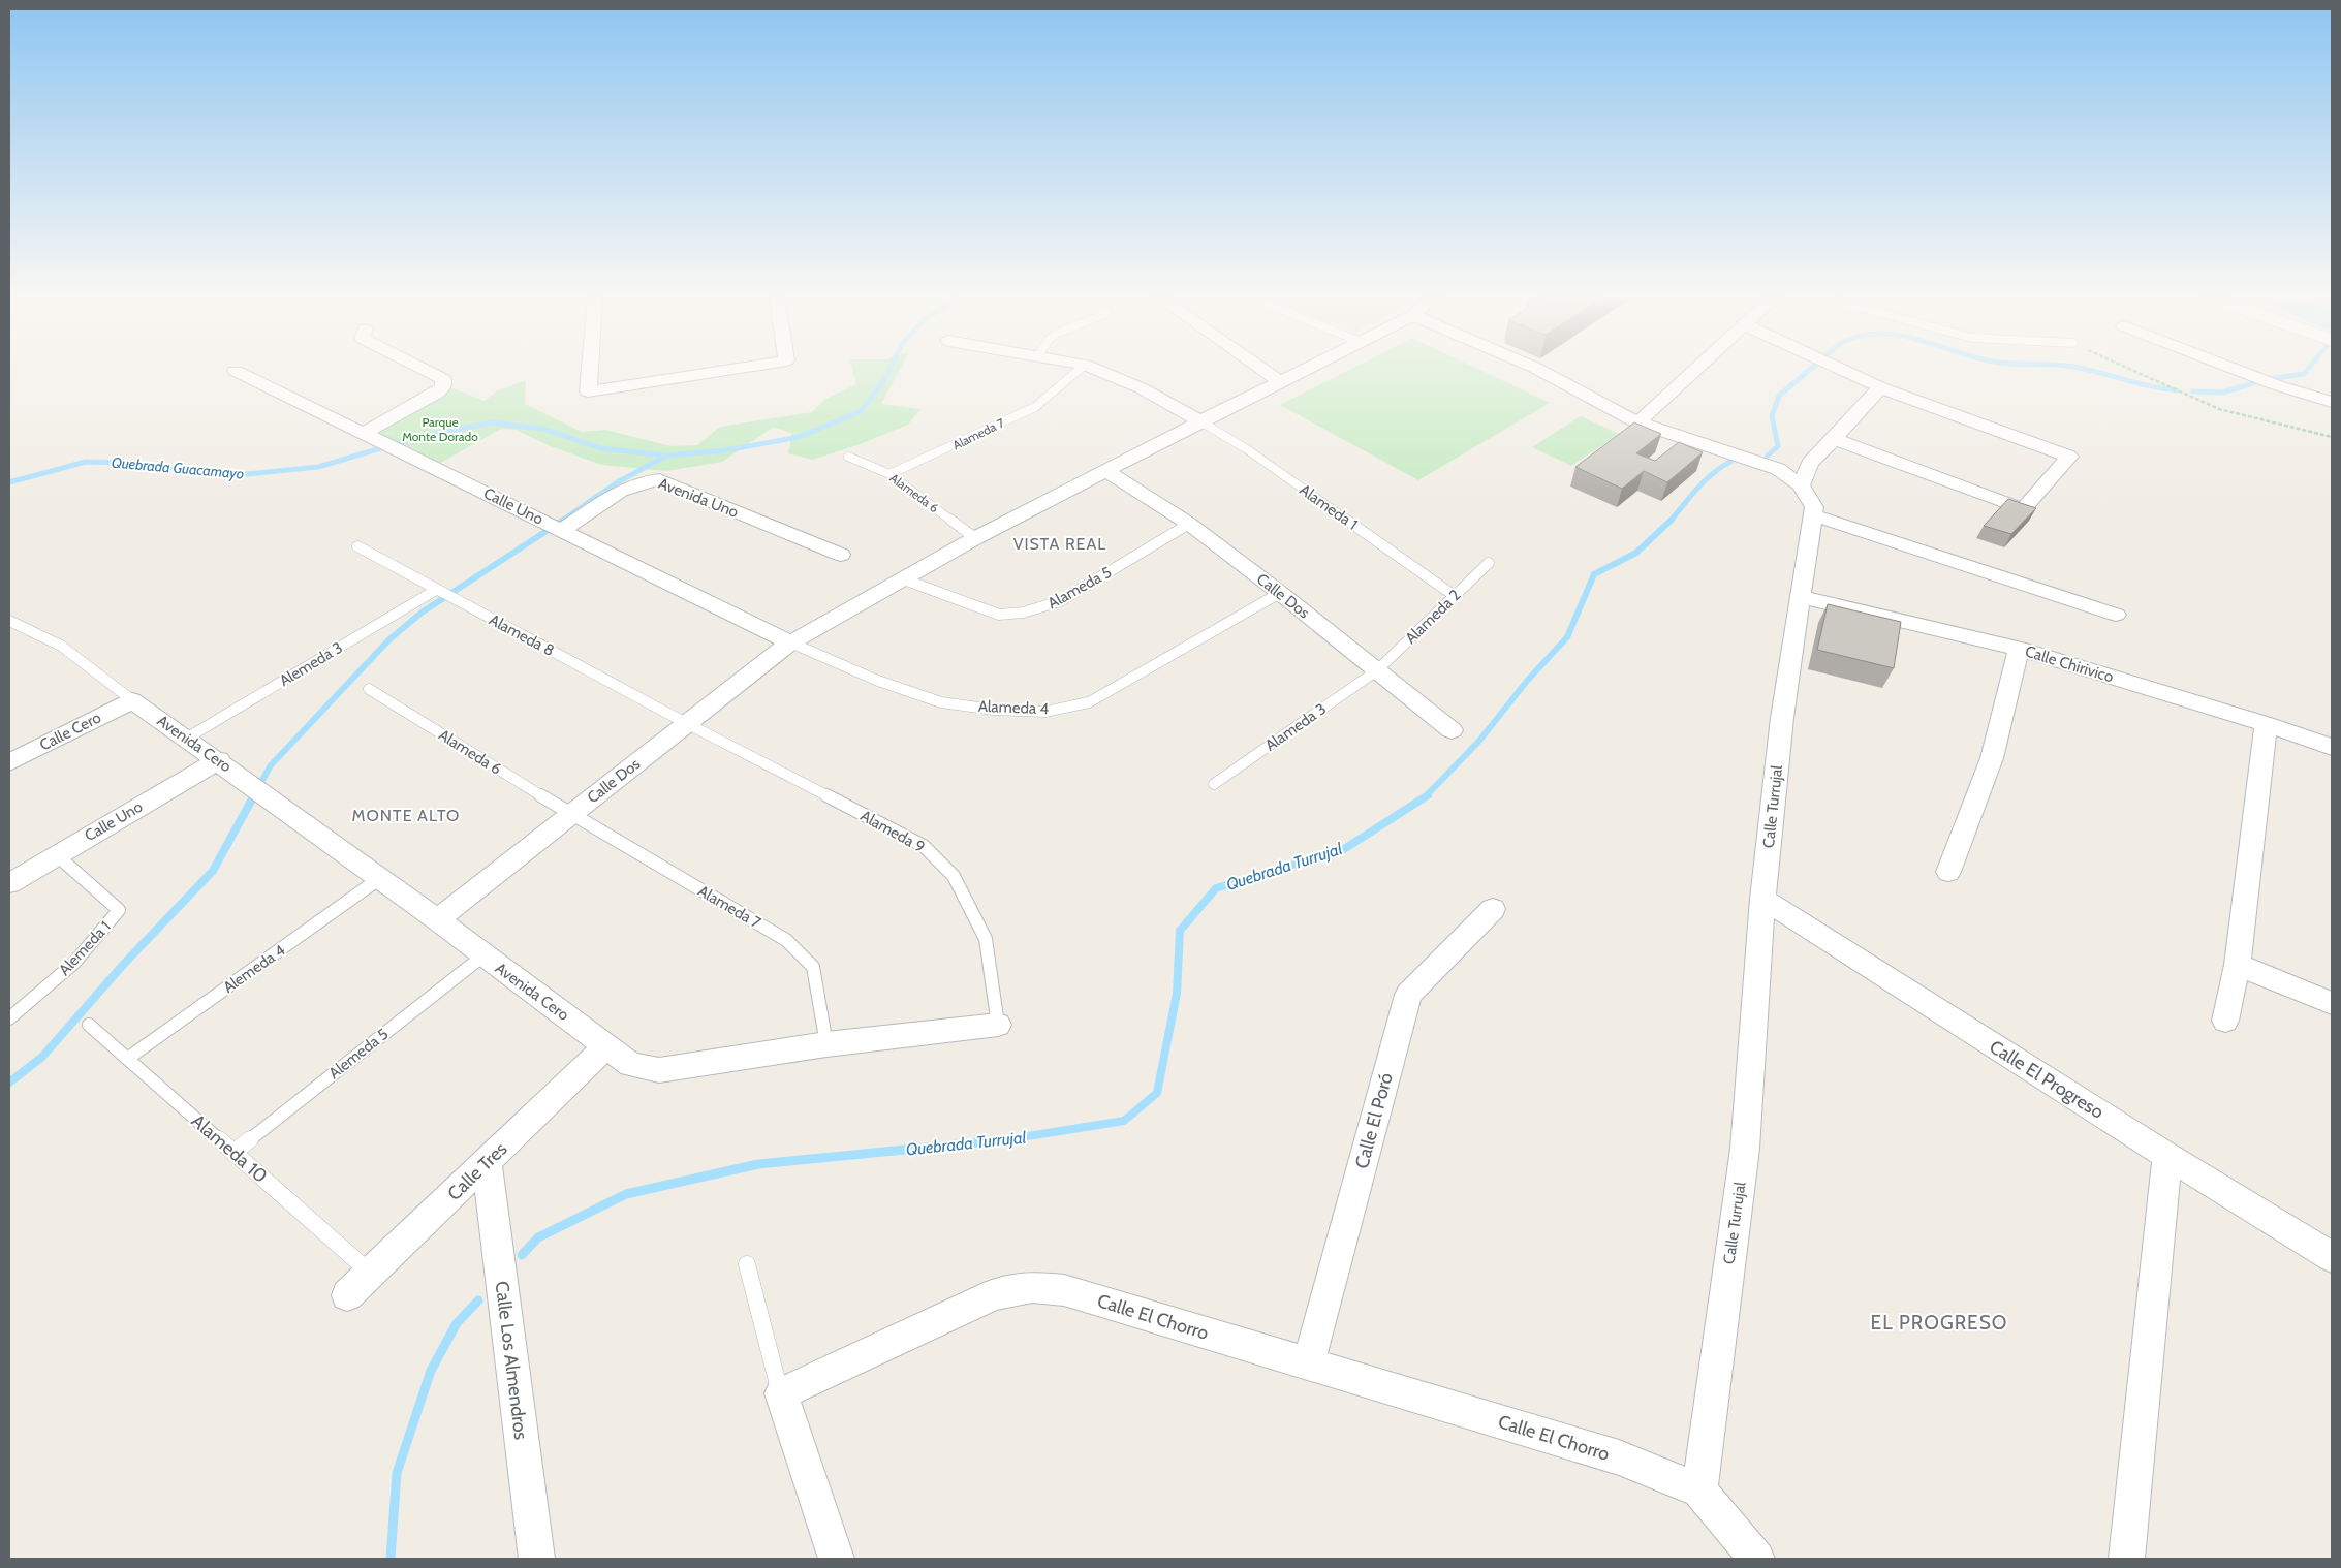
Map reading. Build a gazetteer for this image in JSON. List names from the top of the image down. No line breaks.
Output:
{"streets":{"street":["Avenida Uno","Calle Uno","Calle Dos","Calle Chirivico","Calle Cero","Avenida Cero","Calle Turrujal","Calle El Progreso","Calle El Poró","Calle Tres","Calle El Chorro","Calle Los Almendros"],"lane":["Alameda 7","Alameda 6","Alameda 1","Alameda 5","Alameda 2","Alameda 8","Alemeda 3","Alameda 4","Alameda 3","Alameda 9","Alemeda 1","Alemeda 4","Alemeda 5","Alameda 10"]},"crossings":[["Alameda 7","Alameda 6"],["Alameda 7","Calle Dos"],["Alameda 7","Avenida Cero"],["Alameda 6","Calle Dos"],["Avenida Uno","Calle Uno"],["Calle Uno","Calle Dos"],["Calle Uno","Alameda 4"],["Calle Uno","Avenida Cero"],["Calle Uno","Alemeda 1"],["Alameda 1","Calle Dos"],["Alameda 1","Alameda 2"],["Alameda 5","Calle Dos"],["Calle Dos","Alameda 2"],["Calle Dos","Alameda 8"],["Calle Dos","Alameda 4"],["Calle Dos","Alameda 3"],["Calle Dos","Avenida Cero"],["Calle Dos","Alameda 9"],["Alameda 2","Alameda 3"],["Alameda 8","Alemeda 3"],["Alameda 8","Alameda 9"],["Alemeda 3","Avenida Cero"],["Calle Chirivico","Calle Turrujal"],["Calle Cero","Avenida Cero"],["Avenida Cero","Alameda 9"],["Avenida Cero","Alemeda 4"],["Avenida Cero","Alemeda 5"],["Avenida Cero","Calle Tres"],["Calle Turrujal","Calle El Progreso"],["Calle Turrujal","Calle El Chorro"],["Alemeda 4","Alameda 10"],["Alemeda 5","Alameda 10"],["Calle El Poró","Calle El Chorro"],["Alameda 10","Calle Tres"],["Calle Tres","Calle Los Almendros"]],"districts":["VISTA REAL","MONTE ALTO","EL PROGRESO"],"water":["Quebrada Guacamayo","Quebrada Turrujal"],"parks":["Parque Monte Dorado"]}
